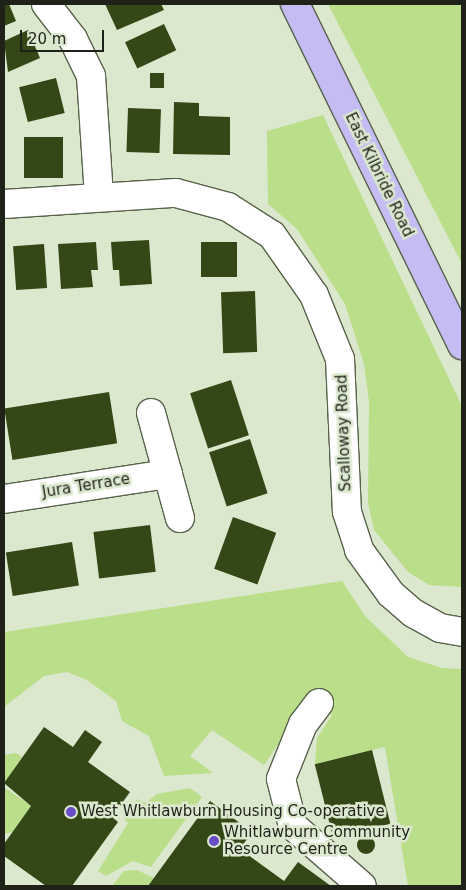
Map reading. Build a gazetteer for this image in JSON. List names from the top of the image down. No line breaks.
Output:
{"streets":{"main road":["East Kilbride Road"],"street":["Scalloway Road","Jura Terrace"]},"places":["West Whitlawburn Housing Co-operative","Whitlawburn Community Resource Centre"],"scale_bar":"20 m"}
